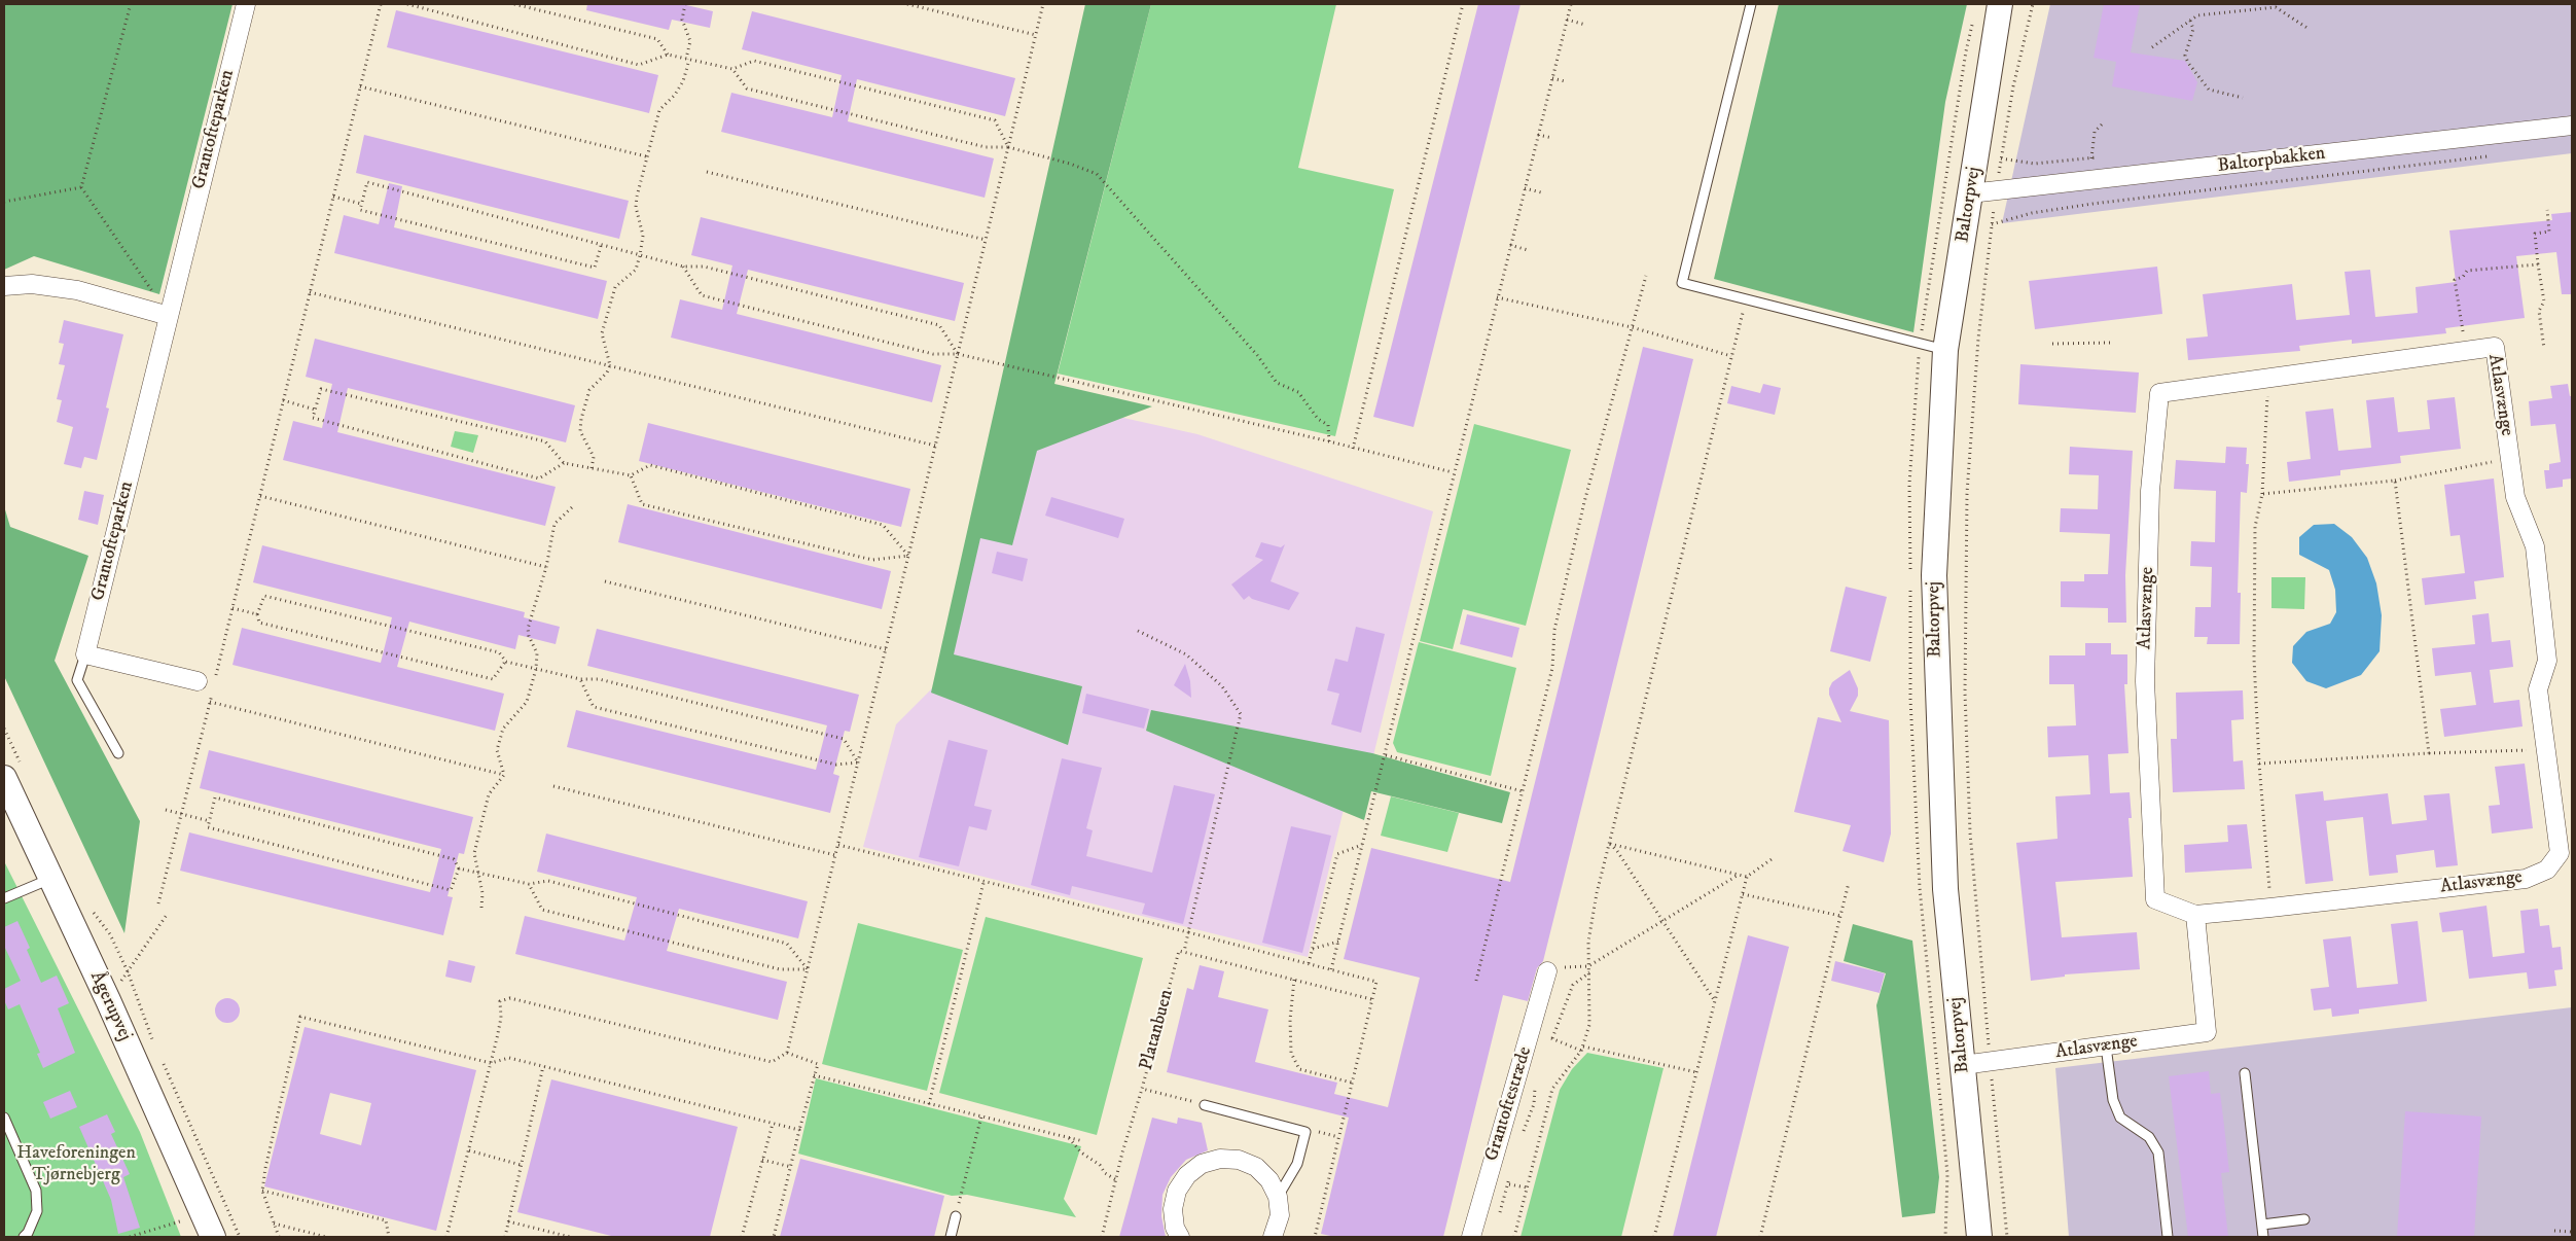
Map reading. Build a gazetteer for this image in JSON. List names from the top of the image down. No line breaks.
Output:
{"streets":{"street":["Grantofteparken","Baltorpbakken","Baltorpvej","Atlasvænge","Ågerupvej","Grantoftestræde"],"path":["Platanbuen"]},"crossings":[["Baltorpbakken","Baltorpvej"],["Baltorpvej","Atlasvænge"]],"parks":["Haveforeningen Tjørnebjerg"]}
